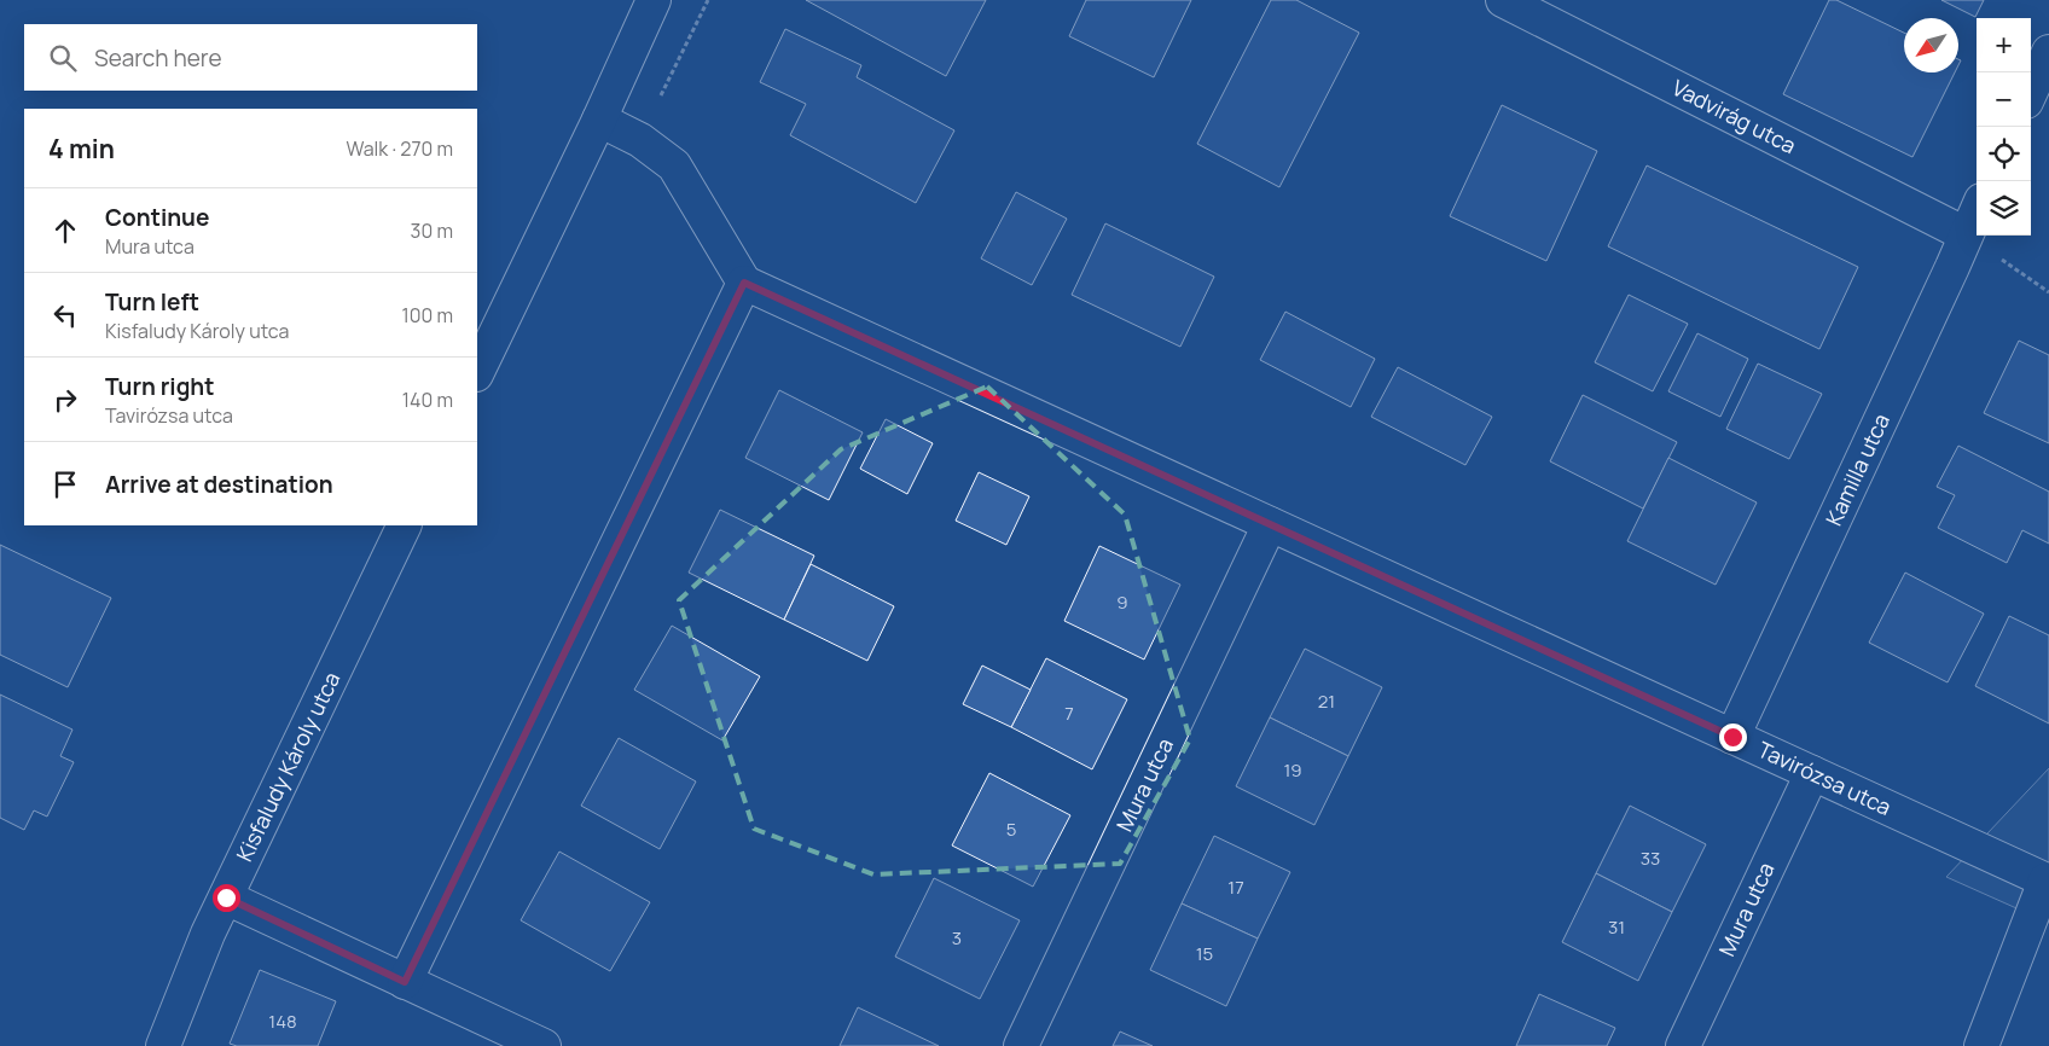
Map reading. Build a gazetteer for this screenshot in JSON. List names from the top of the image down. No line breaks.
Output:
{"streets":{"street":["Vadvirág utca","Kamilla utca","Kisfaludy Károly utca","Tavirózsa utca","Mura utca"]},"crossings":[["Vadvirág utca","Kamilla utca"],["Kamilla utca","Tavirózsa utca"],["Tavirózsa utca","Mura utca"]],"house_numbers":["9","21","7","19","5","33","17","31","3","15","148"],"north":"bottom left","page":{"map_buttons":["+","−"],"search":"Search here","heading":["4 min","Walk · 270 m"],"list":[["Continue","Mura utca","30 m"],["Turn left","Kisfaludy Károly utca","100 m"],["Turn right","Tavirózsa utca","140 m"],"Arrive at destination"]}}
